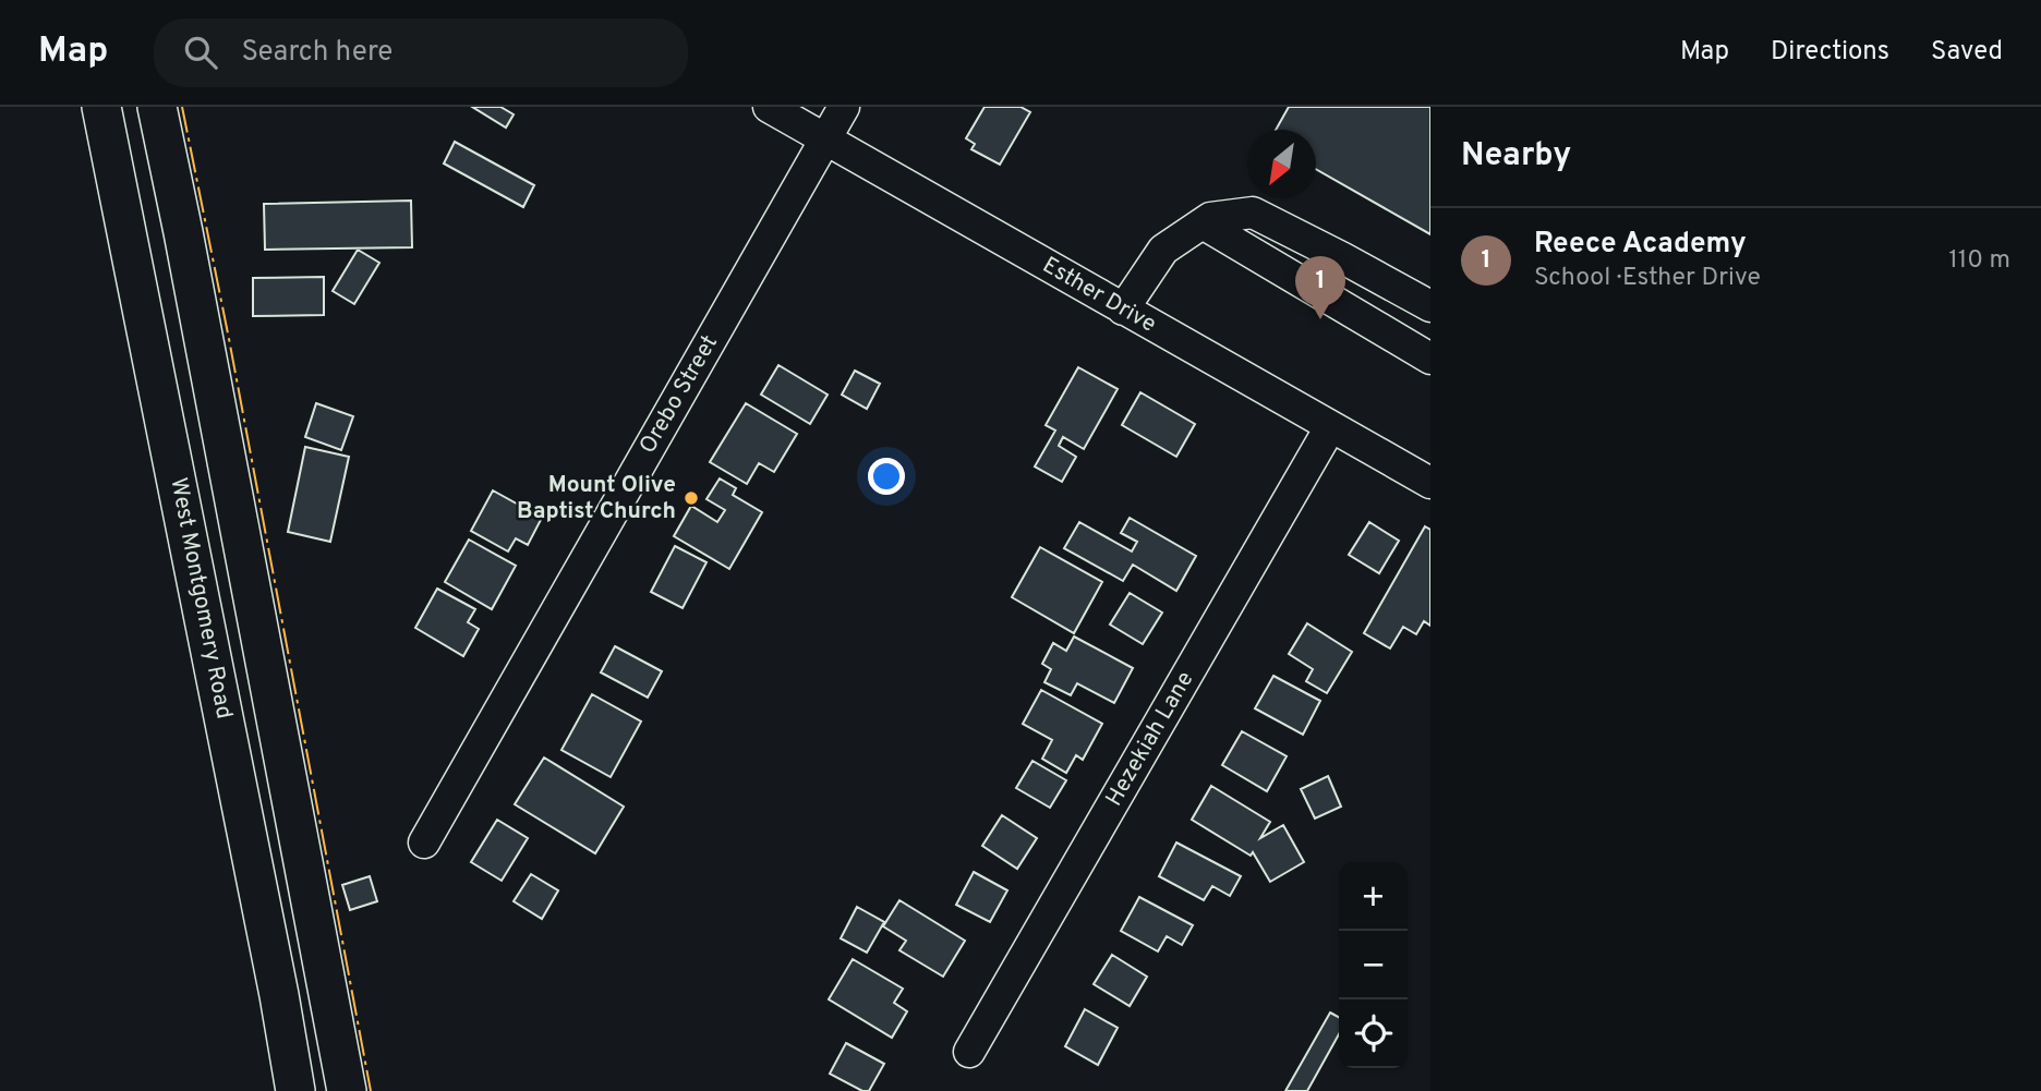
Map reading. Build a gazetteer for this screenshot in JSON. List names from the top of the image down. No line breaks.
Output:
{"streets":{"main road":["West Montgomery Road"],"street":["Esther Drive","Orebo Street","Hezekiah Lane"]},"crossings":[["Esther Drive","Orebo Street"],["Esther Drive","Hezekiah Lane"]],"places":["Mount Olive Baptist Church"],"north":"bottom left","page":{"header":"Map","search":"Search here","nav":["Map","Directions","Saved"],"heading":"Nearby","list":[{"mark":"1","name":"Reece Academy","note":"School · Esther Drive","value":"110 m"}],"pins":"1","map_buttons":["+","−"]}}
